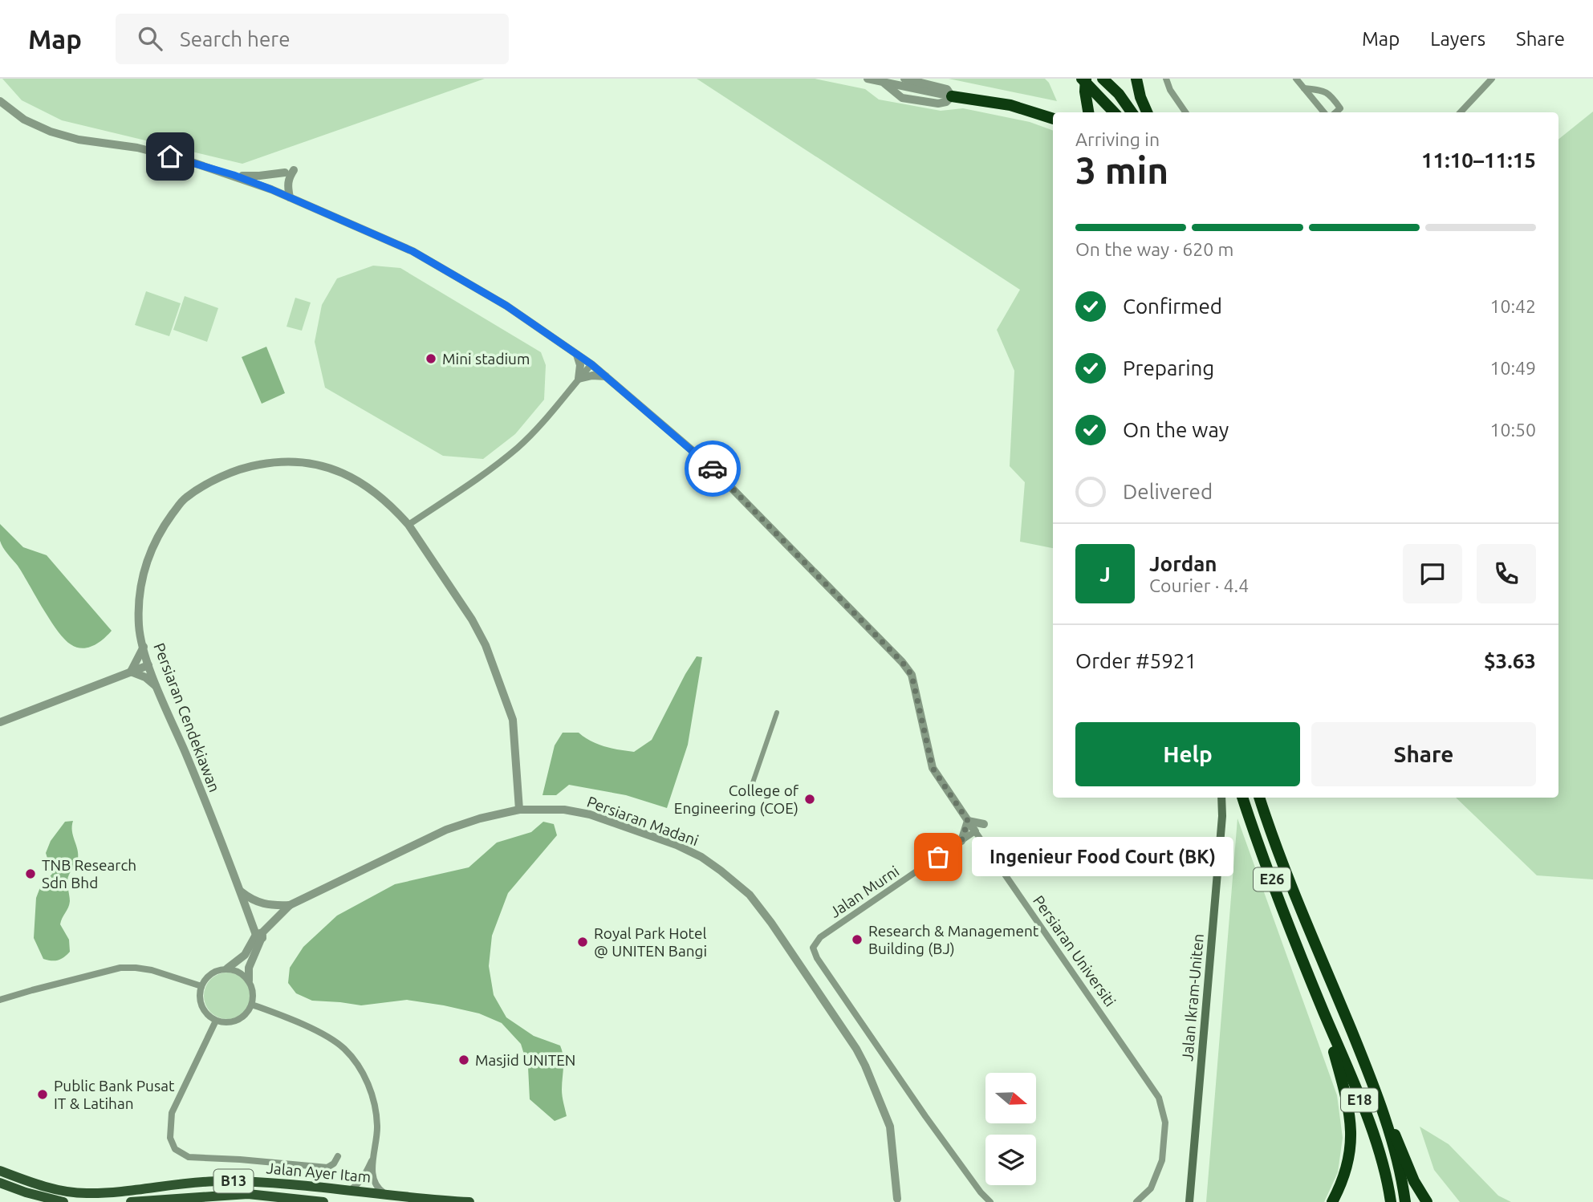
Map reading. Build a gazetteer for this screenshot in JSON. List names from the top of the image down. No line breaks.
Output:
{"streets":{"highway":["E26","E18"],"main road":["Jalan Ikram-Uniten","Jalan Ayer Itam","B13"],"street":["Persiaran Cendekiawan","Persiaran Madani","Jalan Murni","Persiaran Universiti"]},"crossings":[["Persiaran Cendekiawan","Persiaran Madani"],["E26","E18"],["Jalan Murni","Persiaran Universiti"]],"places":["Mini stadium","College of Engineering (COE)","Ingenieur Food Court (BK)","TNB Research Sdn Bhd","Research & Management Building (BJ)","Royal Park Hotel @ UNITEN Bangi","Masjid UNITEN","Public Bank Pusat IT & Latihan"],"north":"right","page":{"header":"Map","search":"Search here","nav":["Map","Layers","Share"],"heading":["3 min","Arriving in","11:10–11:15"],"panel":["Jordan","Courier · 4.4","Order #5921","$3.63"],"bar":"On the way · 620 m","list":[["Confirmed","10:42"],["Preparing","10:49"],["On the way","10:50"],"Delivered"],"round":"J","buttons":["Help","Share"],"bubble":"Ingenieur Food Court (BK)"}}
